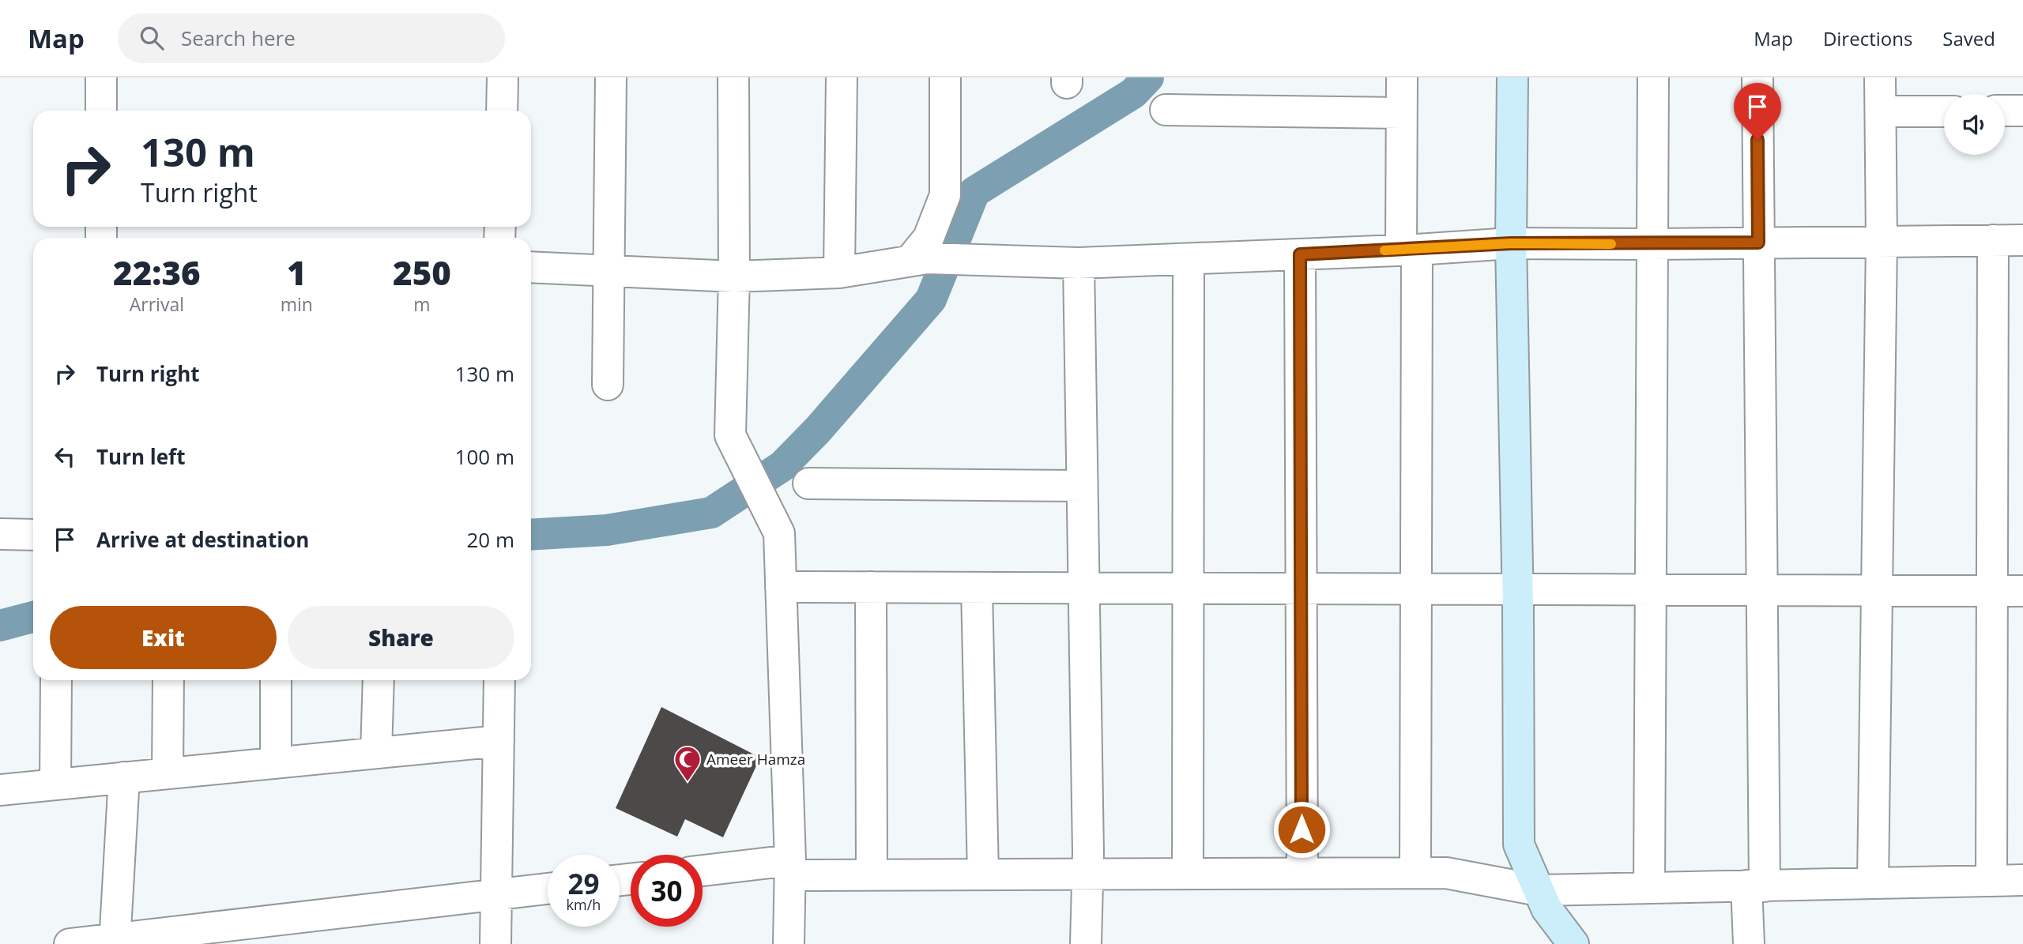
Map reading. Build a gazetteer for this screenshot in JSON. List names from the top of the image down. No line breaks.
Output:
{"places":{"mosque":["Ameer Hamza"]},"page":{"header":"Map","search":"Search here","nav":["Map","Directions","Saved"],"turn":["130 m","Turn right"],"eta":["22:36","Arrival","1","min","250","m"],"list":[{"name":"Turn right","value":"130 m"},{"name":"Turn left","value":"100 m"},{"name":"Arrive at destination","value":"20 m"}],"buttons":["Exit","Share"],"speed":"29 km/h","limit":"30"}}
